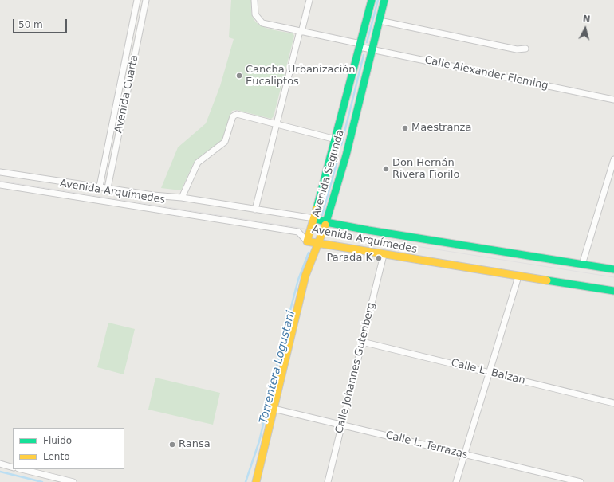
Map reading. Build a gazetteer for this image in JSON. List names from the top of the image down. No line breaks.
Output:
{"streets":{"main road":["Avenida Segunda","Avenida Arquímedes"],"street":["Calle Alexander Fleming","Avenida Cuarta","Calle Johannes Gutenberg","Calle L. Balzan","Calle L. Terrazas"]},"crossings":[["Calle Alexander Fleming","Avenida Segunda"],["Avenida Cuarta","Avenida Arquímedes"],["Avenida Segunda","Avenida Arquímedes"],["Avenida Segunda","Calle L. Terrazas"],["Avenida Arquímedes","Calle Johannes Gutenberg"],["Calle Johannes Gutenberg","Calle L. Balzan"],["Calle Johannes Gutenberg","Calle L. Terrazas"]],"water":["Torrentera Logustani"],"places":["Cancha Urbanización Eucaliptos","Maestranza","Don Hernán Rivera Fiorilo","Parada K","Ransa"],"legend":["Fluido","Lento"],"scale_bar":"50 m","north":"top"}
